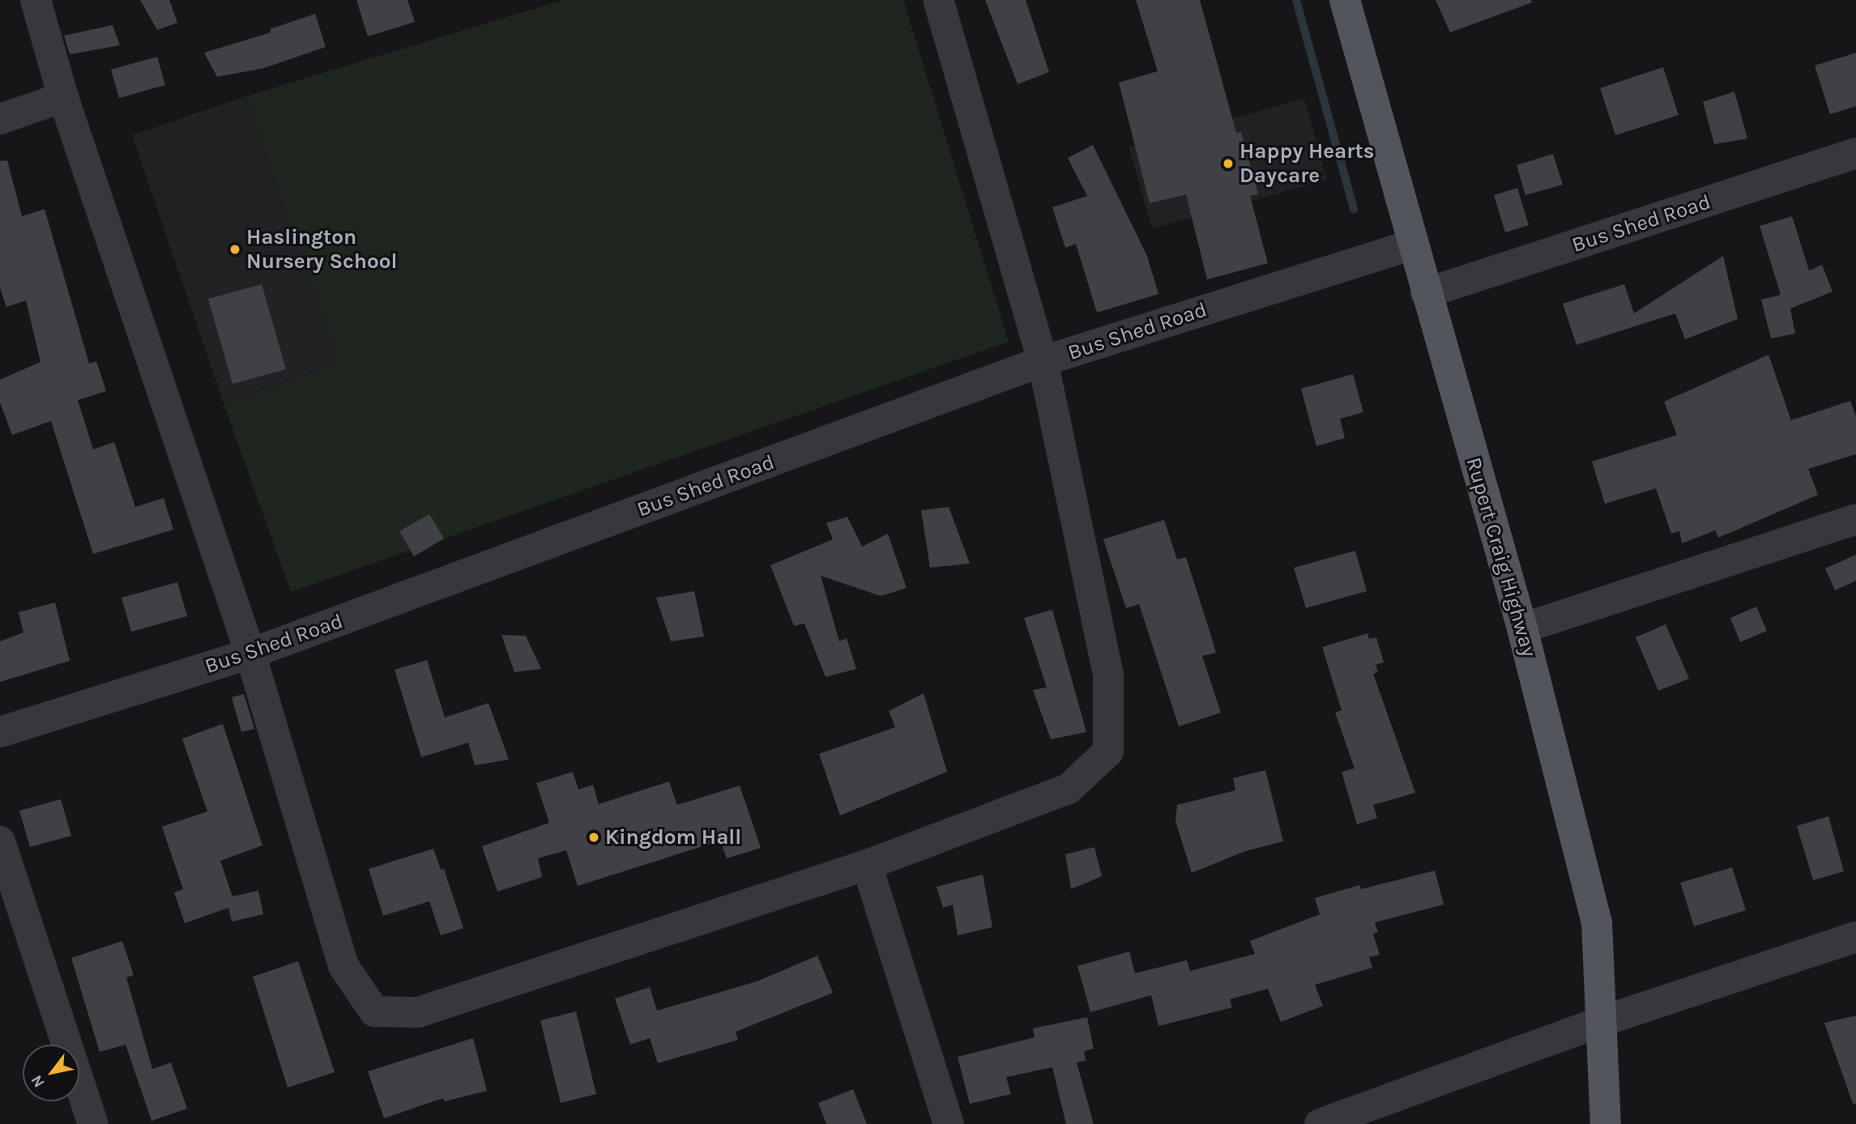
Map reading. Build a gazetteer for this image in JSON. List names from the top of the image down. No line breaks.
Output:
{"streets":{"main road":["Rupert Craig Highway"],"street":["Bus Shed Road"]},"crossings":[["Bus Shed Road","Rupert Craig Highway"]],"places":["Happy Hearts Daycare","Haslington Nursery School","Kingdom Hall"],"north":"bottom left"}
